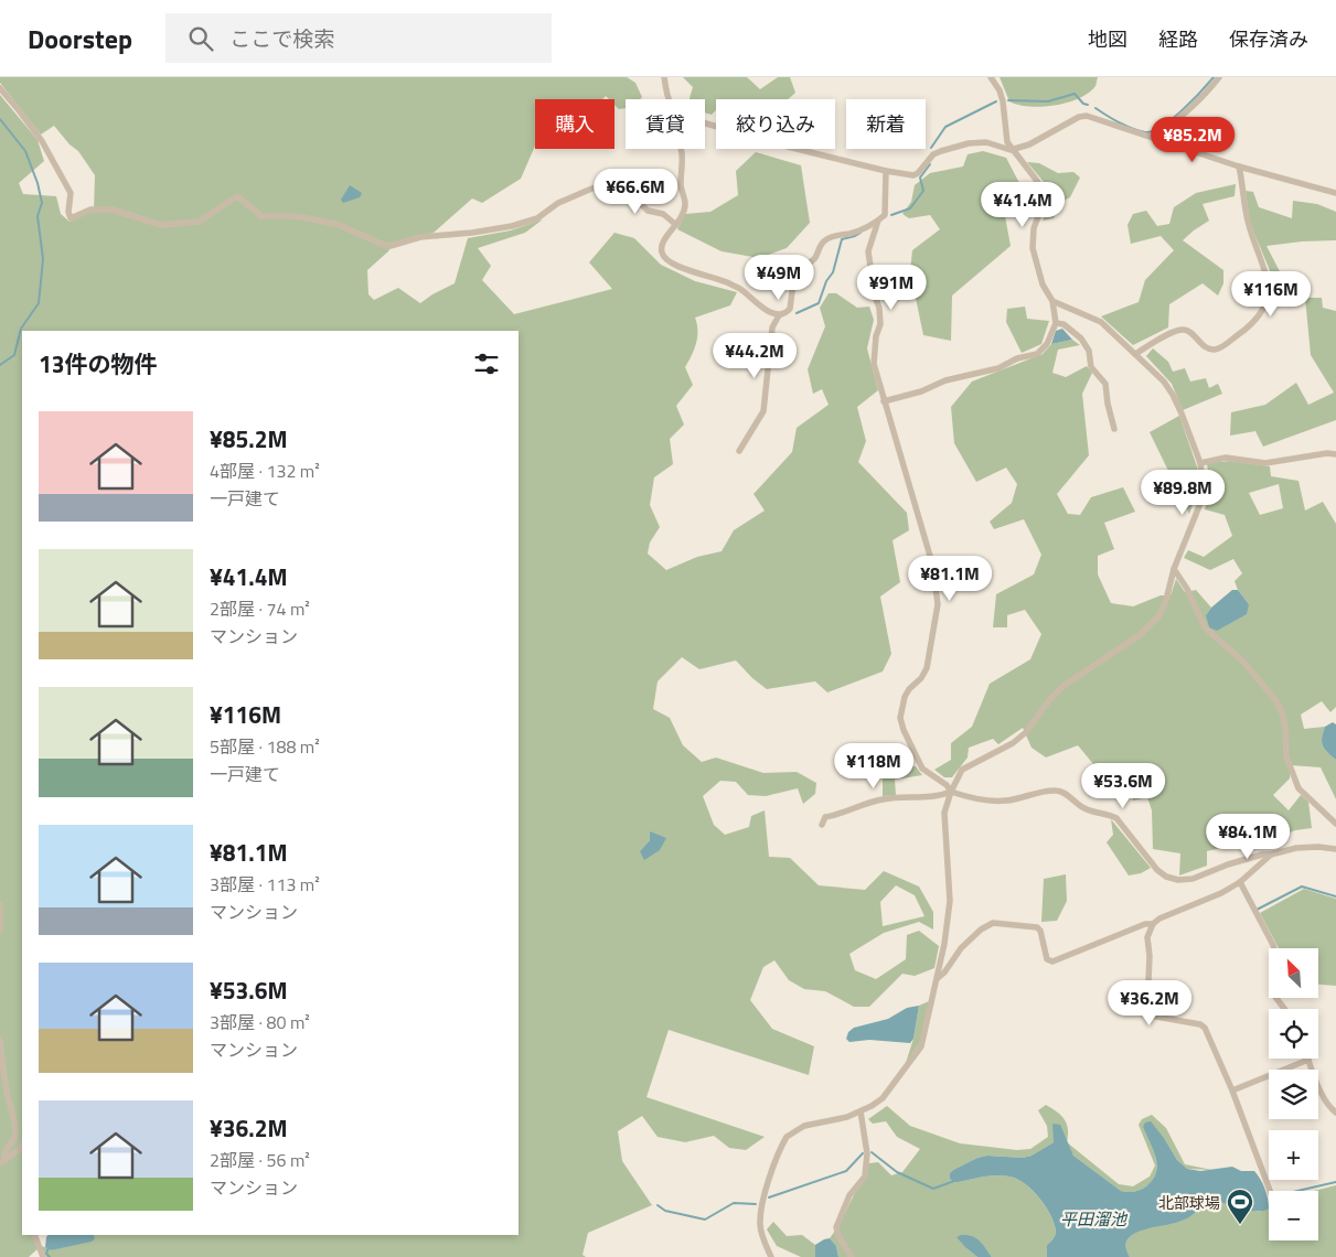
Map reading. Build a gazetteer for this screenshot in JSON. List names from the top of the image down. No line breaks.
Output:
{"water":["平田溜池"],"places":{"sports":["北部球場"]},"north":"top left","page":{"header":"Doorstep","search":"ここで検索","nav":["地図","経路","保存済み"],"chip":["購入","賃貸","絞り込み","新着"],"price":["¥85.2M","¥66.6M","¥41.4M","¥49M","¥91M","¥116M","¥44.2M","¥89.8M","¥81.1M","¥118M","¥53.6M","¥84.1M","¥36.2M"],"heading":"13件の物件","list":[{"name":"¥85.2M","note":"4部屋 · 132 m² · 一戸建て"},{"name":"¥41.4M","note":"2部屋 · 74 m² · マンション"},{"name":"¥116M","note":"5部屋 · 188 m² · 一戸建て"},{"name":"¥81.1M","note":"3部屋 · 113 m² · マンション"},{"name":"¥53.6M","note":"3部屋 · 80 m² · マンション"},{"name":"¥36.2M","note":"2部屋 · 56 m² · マンション"}],"map_buttons":["+","−"]}}
